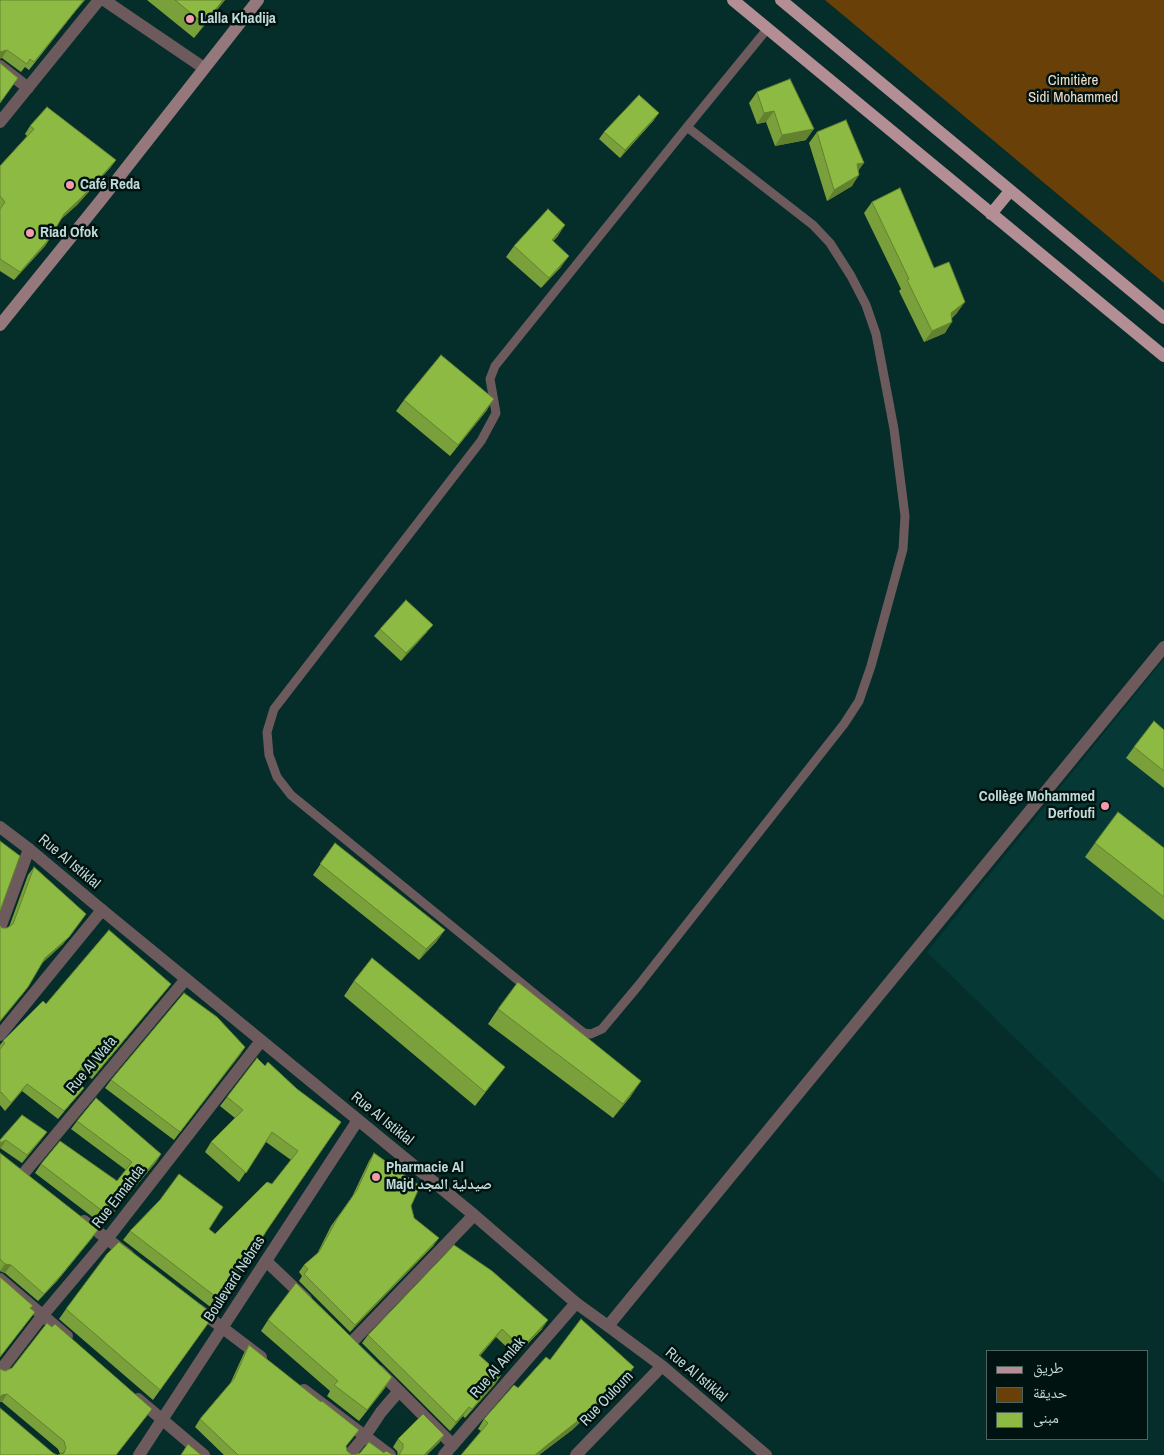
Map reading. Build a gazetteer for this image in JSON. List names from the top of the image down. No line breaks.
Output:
{"streets":{"street":["Rue Al Istiklal","Rue Al Wafa","Rue Ennahda","Boulevard Nebras","Rue Al Amlak","Rue Ouloum"]},"crossings":[["Rue Al Istiklal","Rue Al Wafa"],["Rue Al Istiklal","Rue Ennahda"],["Rue Al Istiklal","Boulevard Nebras"],["Rue Al Istiklal","Rue Al Amlak"],["Rue Al Istiklal","Rue Ouloum"]],"parks":["Cimitière Sidi Mohammed"],"places":["Lalla Khadija","Café Reda","Riad Ofok","Collège Mohammed Derfoufi","Pharmacie Al Majd صيدلية المجد"],"legend":["طريق","حديقة","مبنى"]}
